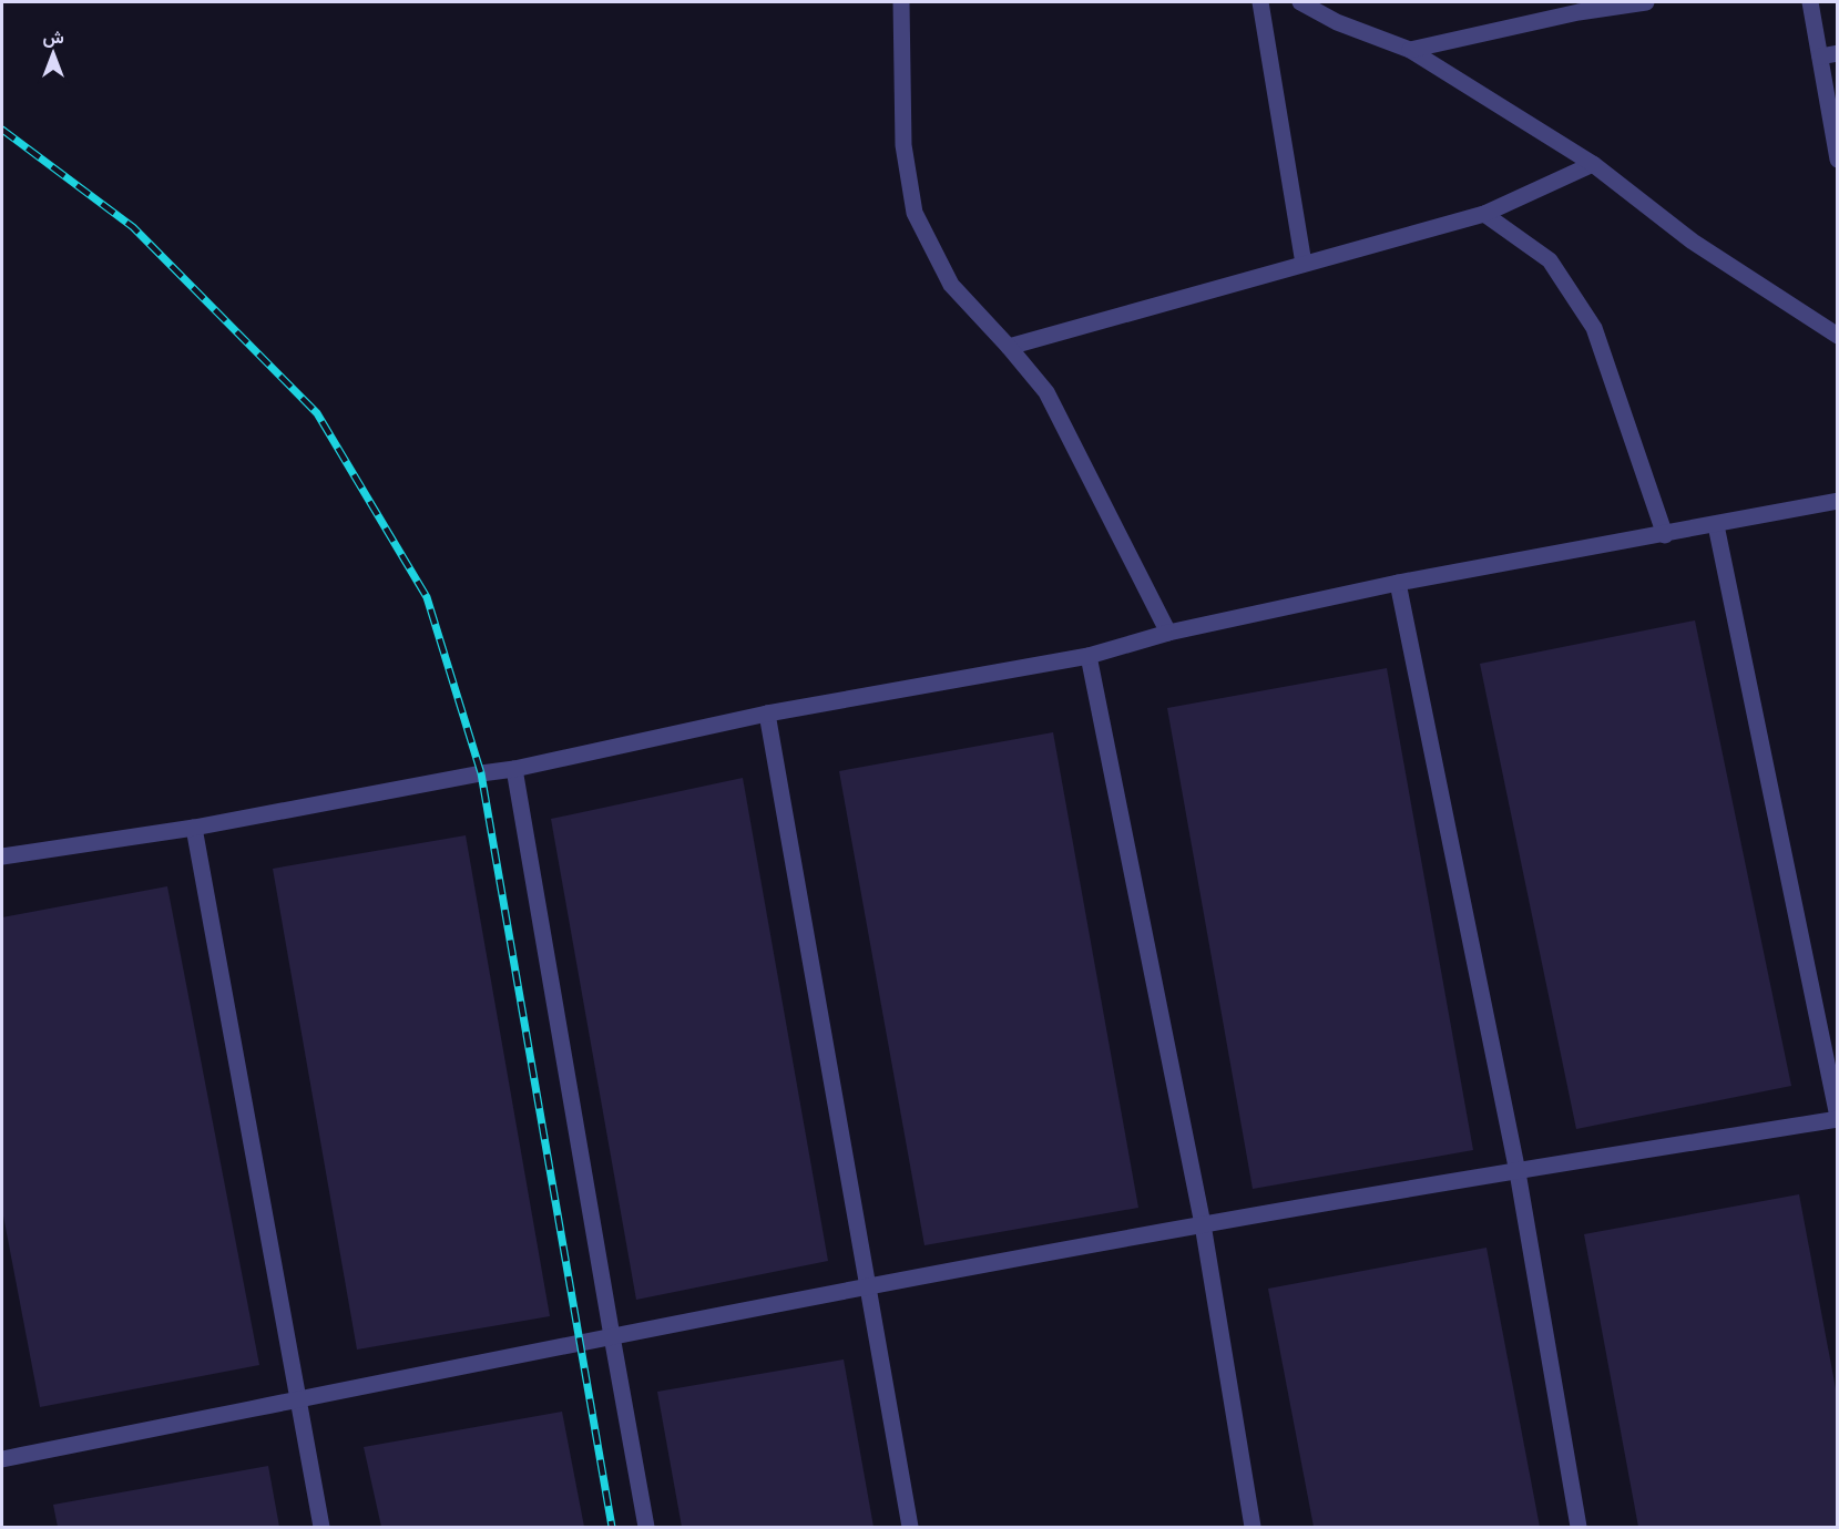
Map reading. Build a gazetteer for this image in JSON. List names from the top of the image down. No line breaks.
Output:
{"north":"top"}
